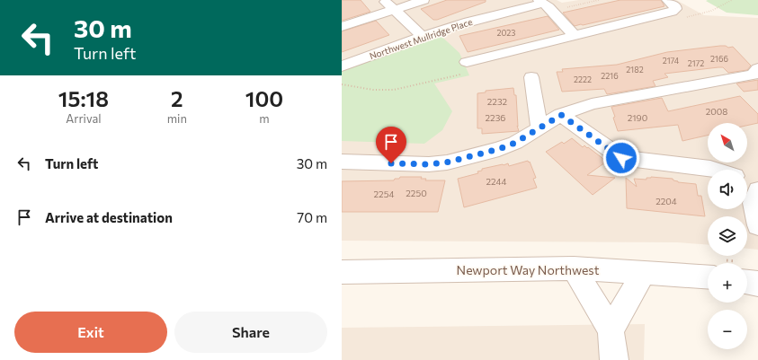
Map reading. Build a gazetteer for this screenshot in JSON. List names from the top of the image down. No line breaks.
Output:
{"streets":{"street":["Northwest Mullridge Place","Newport Way Northwest"]},"house_numbers":["2023","2166","2174","2172","2182","2216","2222","2232","2008","2236","2190","2244","2250","2254","2204"],"north":"top left","page":{"turn":["30 m","Turn left"],"eta":["15:18","Arrival","2","min","100","m"],"map_buttons":["+","−"],"list":[{"name":"Turn left","value":"30 m"},{"name":"Arrive at destination","value":"70 m"}],"buttons":["Exit","Share"]}}
